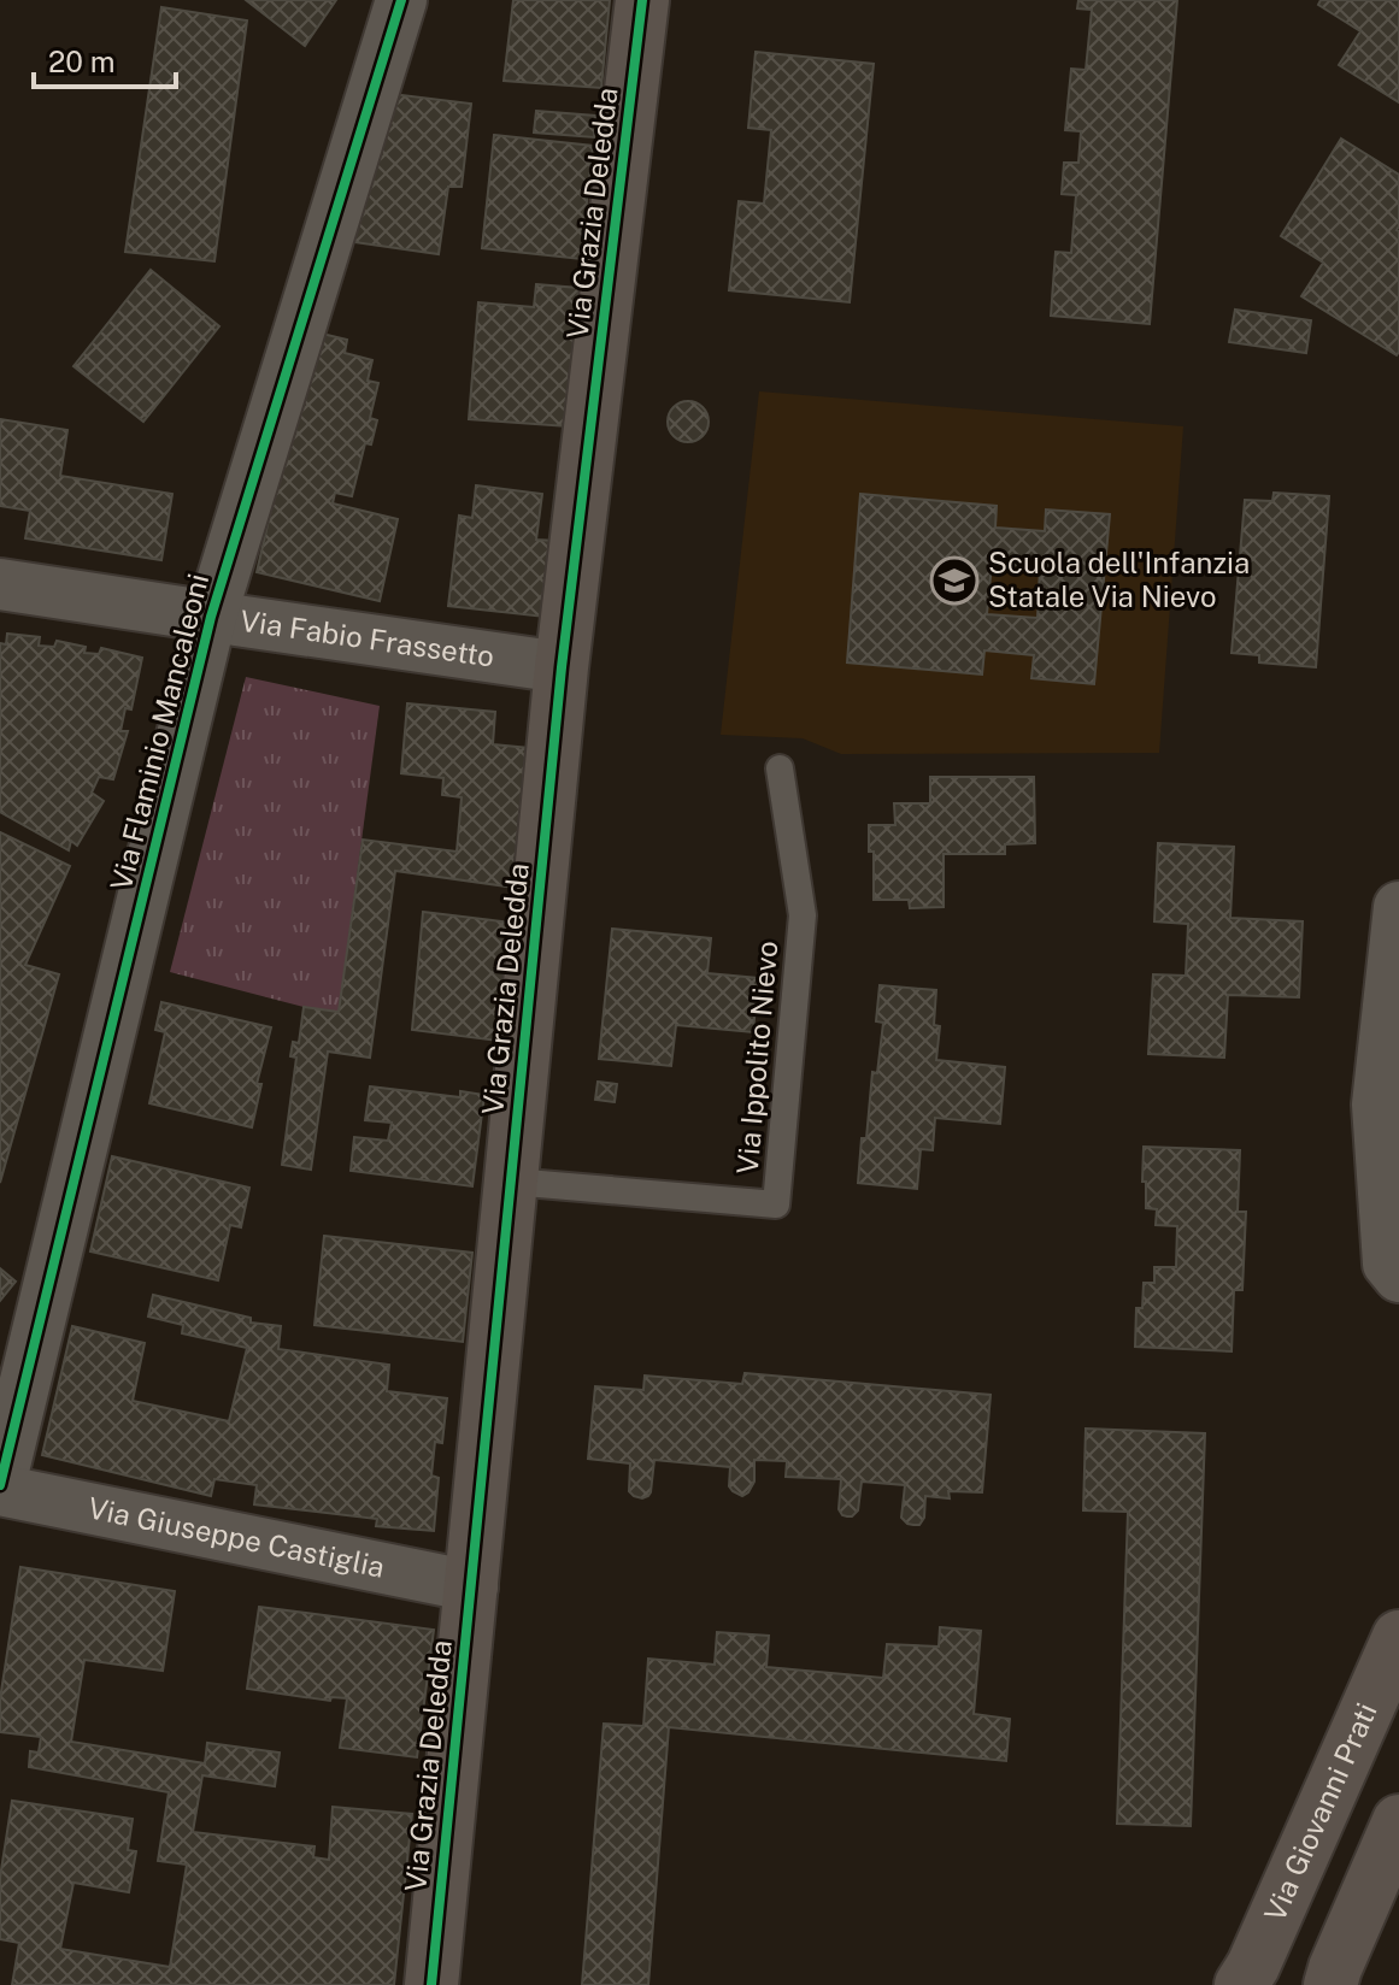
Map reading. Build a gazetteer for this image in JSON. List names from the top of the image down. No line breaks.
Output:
{"streets":{"street":["Via Grazia Deledda","Via Fabio Frassetto","Via Flaminio Mancaleoni","Via Giuseppe Castiglia","Via Giovanni Prati"],"lane":["Via Ippolito Nievo"]},"crossings":[["Via Grazia Deledda","Via Fabio Frassetto"],["Via Grazia Deledda","Via Ippolito Nievo"],["Via Grazia Deledda","Via Giuseppe Castiglia"],["Via Fabio Frassetto","Via Flaminio Mancaleoni"],["Via Flaminio Mancaleoni","Via Giuseppe Castiglia"]],"places":{"school or university":["Scuola dell'Infanzia Statale Via Nievo"]},"scale_bar":"20 m"}
